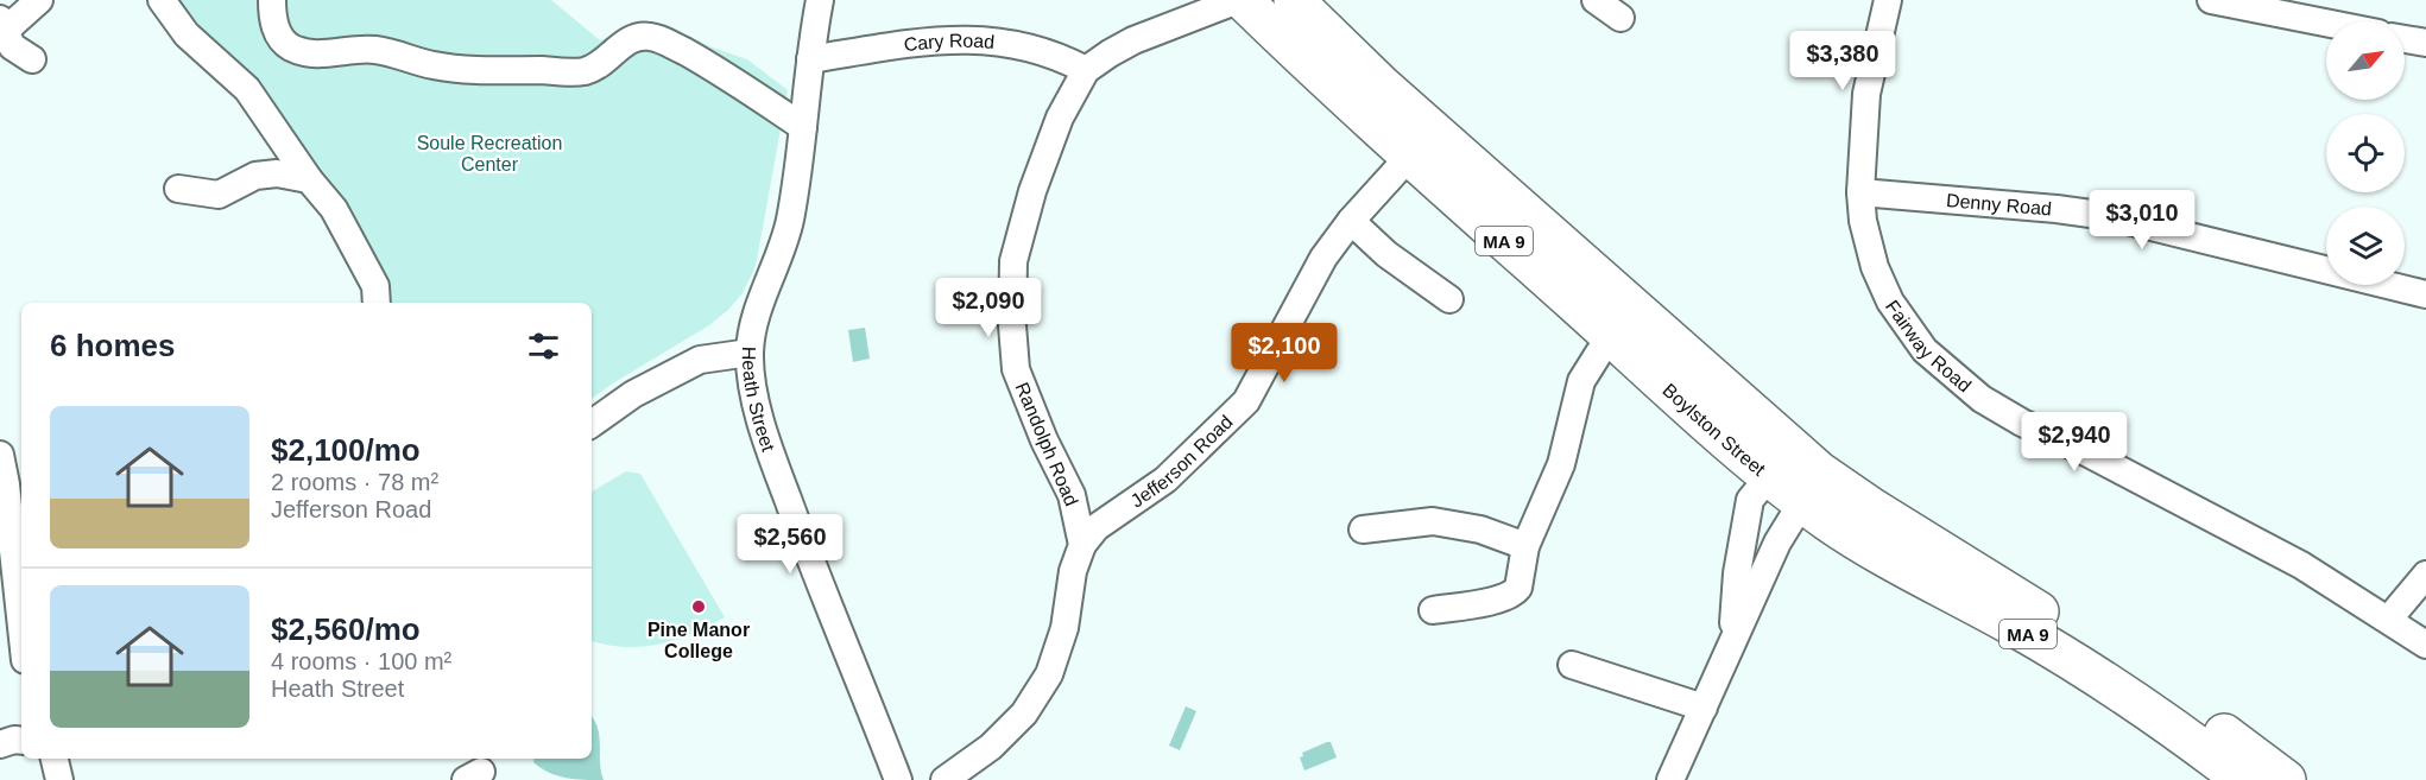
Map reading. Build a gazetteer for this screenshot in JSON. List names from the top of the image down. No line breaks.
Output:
{"streets":{"highway":["MA 9","Boylston Street"],"street":["Cary Road","Denny Road","Fairway Road","Heath Street","Randolph Road","Jefferson Road"]},"crossings":[["Cary Road","Heath Street"],["Cary Road","Randolph Road"],["Denny Road","Fairway Road"],["Boylston Street","Jefferson Road"],["Randolph Road","Jefferson Road"]],"parks":["Soule Recreation Center"],"places":["Pine Manor College"],"north":"top right","page":{"price":["$3,380","$3,010","$2,090","$2,100","$2,940","$2,560"],"heading":"6 homes","list":[{"name":"$2,100/mo","note":"2 rooms · 78 m² · Jefferson Road"},{"name":"$2,560/mo","note":"4 rooms · 100 m² · Heath Street"}]}}
